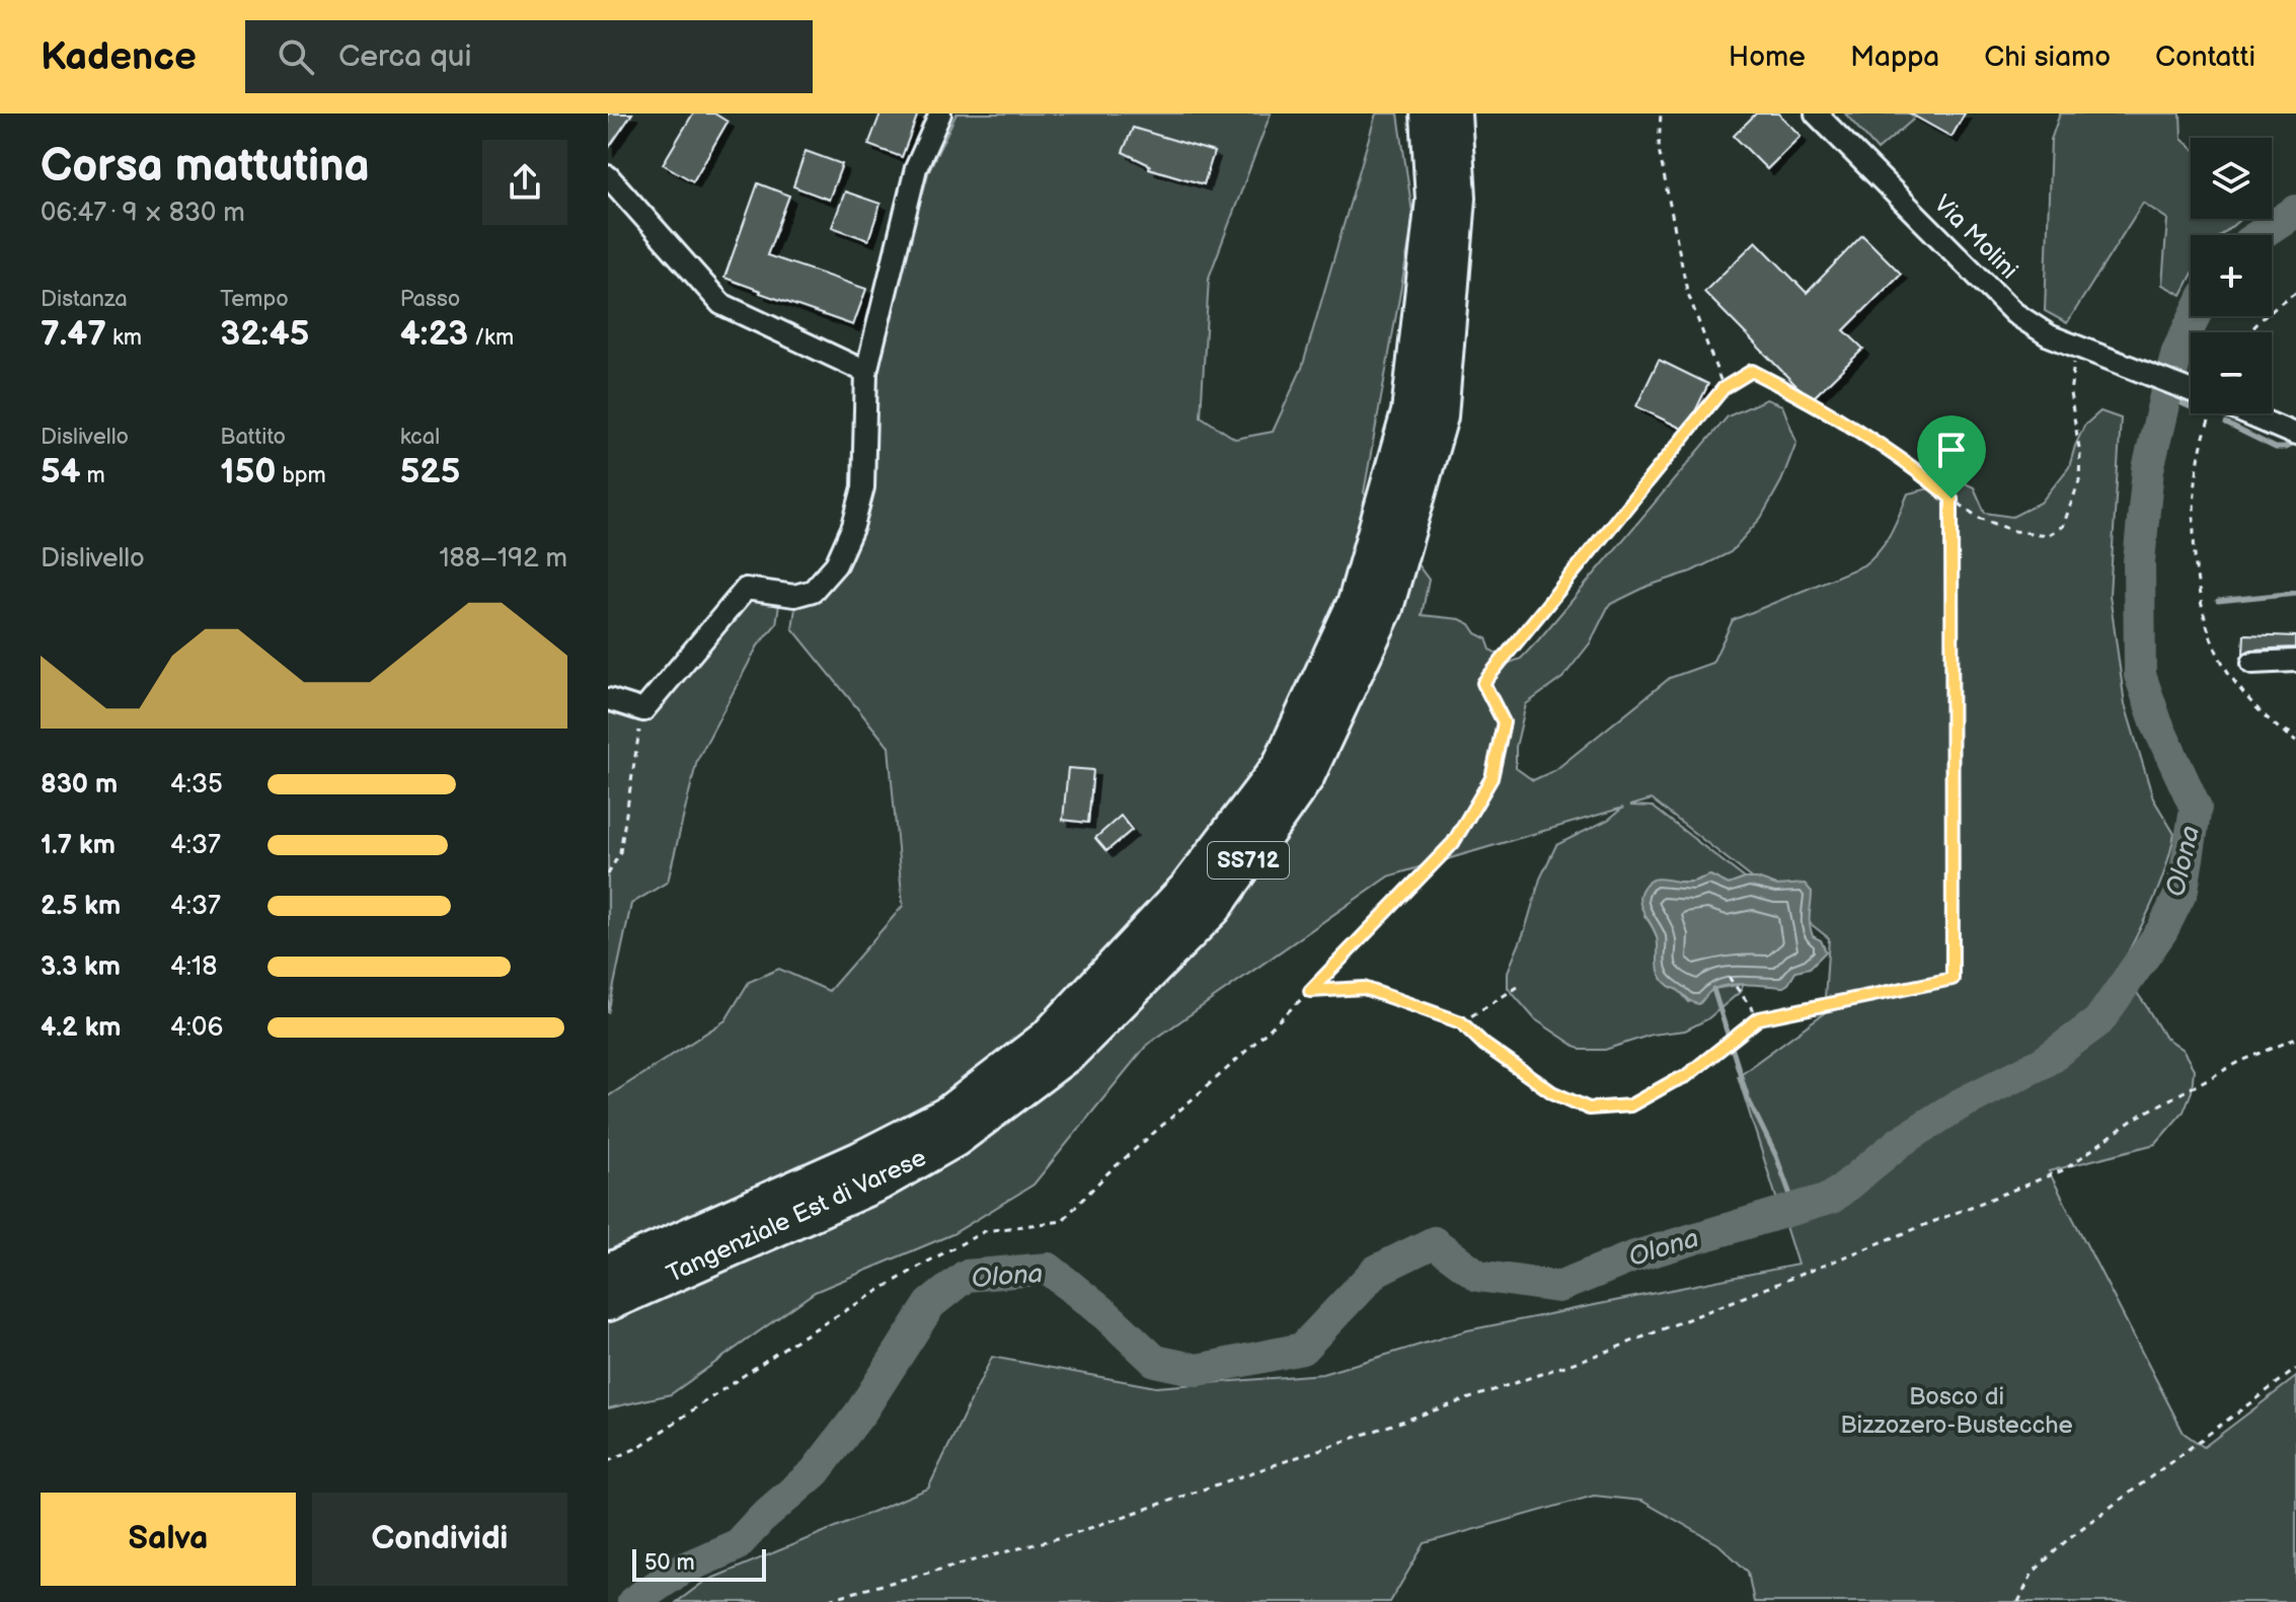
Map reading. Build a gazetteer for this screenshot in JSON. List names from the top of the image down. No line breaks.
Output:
{"streets":{"highway":["SS712","Tangenziale Est di Varese"],"street":["Via Molini"]},"water":["Olona"],"parks":["Bosco di Bizzozero-Bustecche"],"scale_bar":"50 m","page":{"header":"Kadence","search":"Cerca qui","nav":["Home","Mappa","Chi siamo","Contatti"],"heading":["Corsa mattutina","06:47 · 9 × 830 m"],"map_buttons":["+","−"],"stats":[["Distanza","7.47 km"],["Tempo","32:45"],["Passo","4:23 /km"],["Dislivello","54 m"],["Battito","150 bpm"],["kcal","525"]],"chart":["Dislivello","188–192 m"],"list":[{"name":"830 m","note":"4:35"},{"name":"1.7 km","note":"4:37"},{"name":"2.5 km","note":"4:37"},{"name":"3.3 km","note":"4:18"},{"name":"4.2 km","note":"4:06"}],"buttons":["Salva","Condividi"],"scale":"50 m"}}
